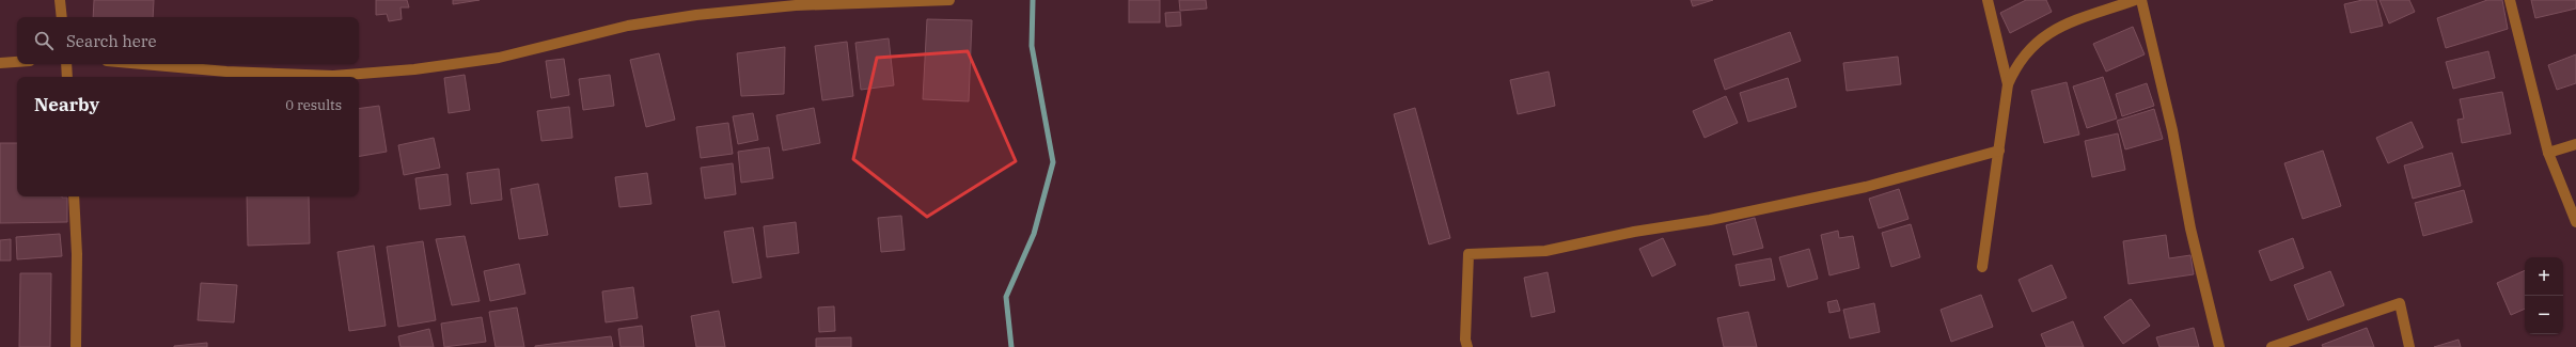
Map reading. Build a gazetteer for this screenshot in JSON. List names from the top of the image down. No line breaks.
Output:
{"page":{"search":"Search here","heading":["Nearby","0 results"],"map_buttons":["+","−"]}}
